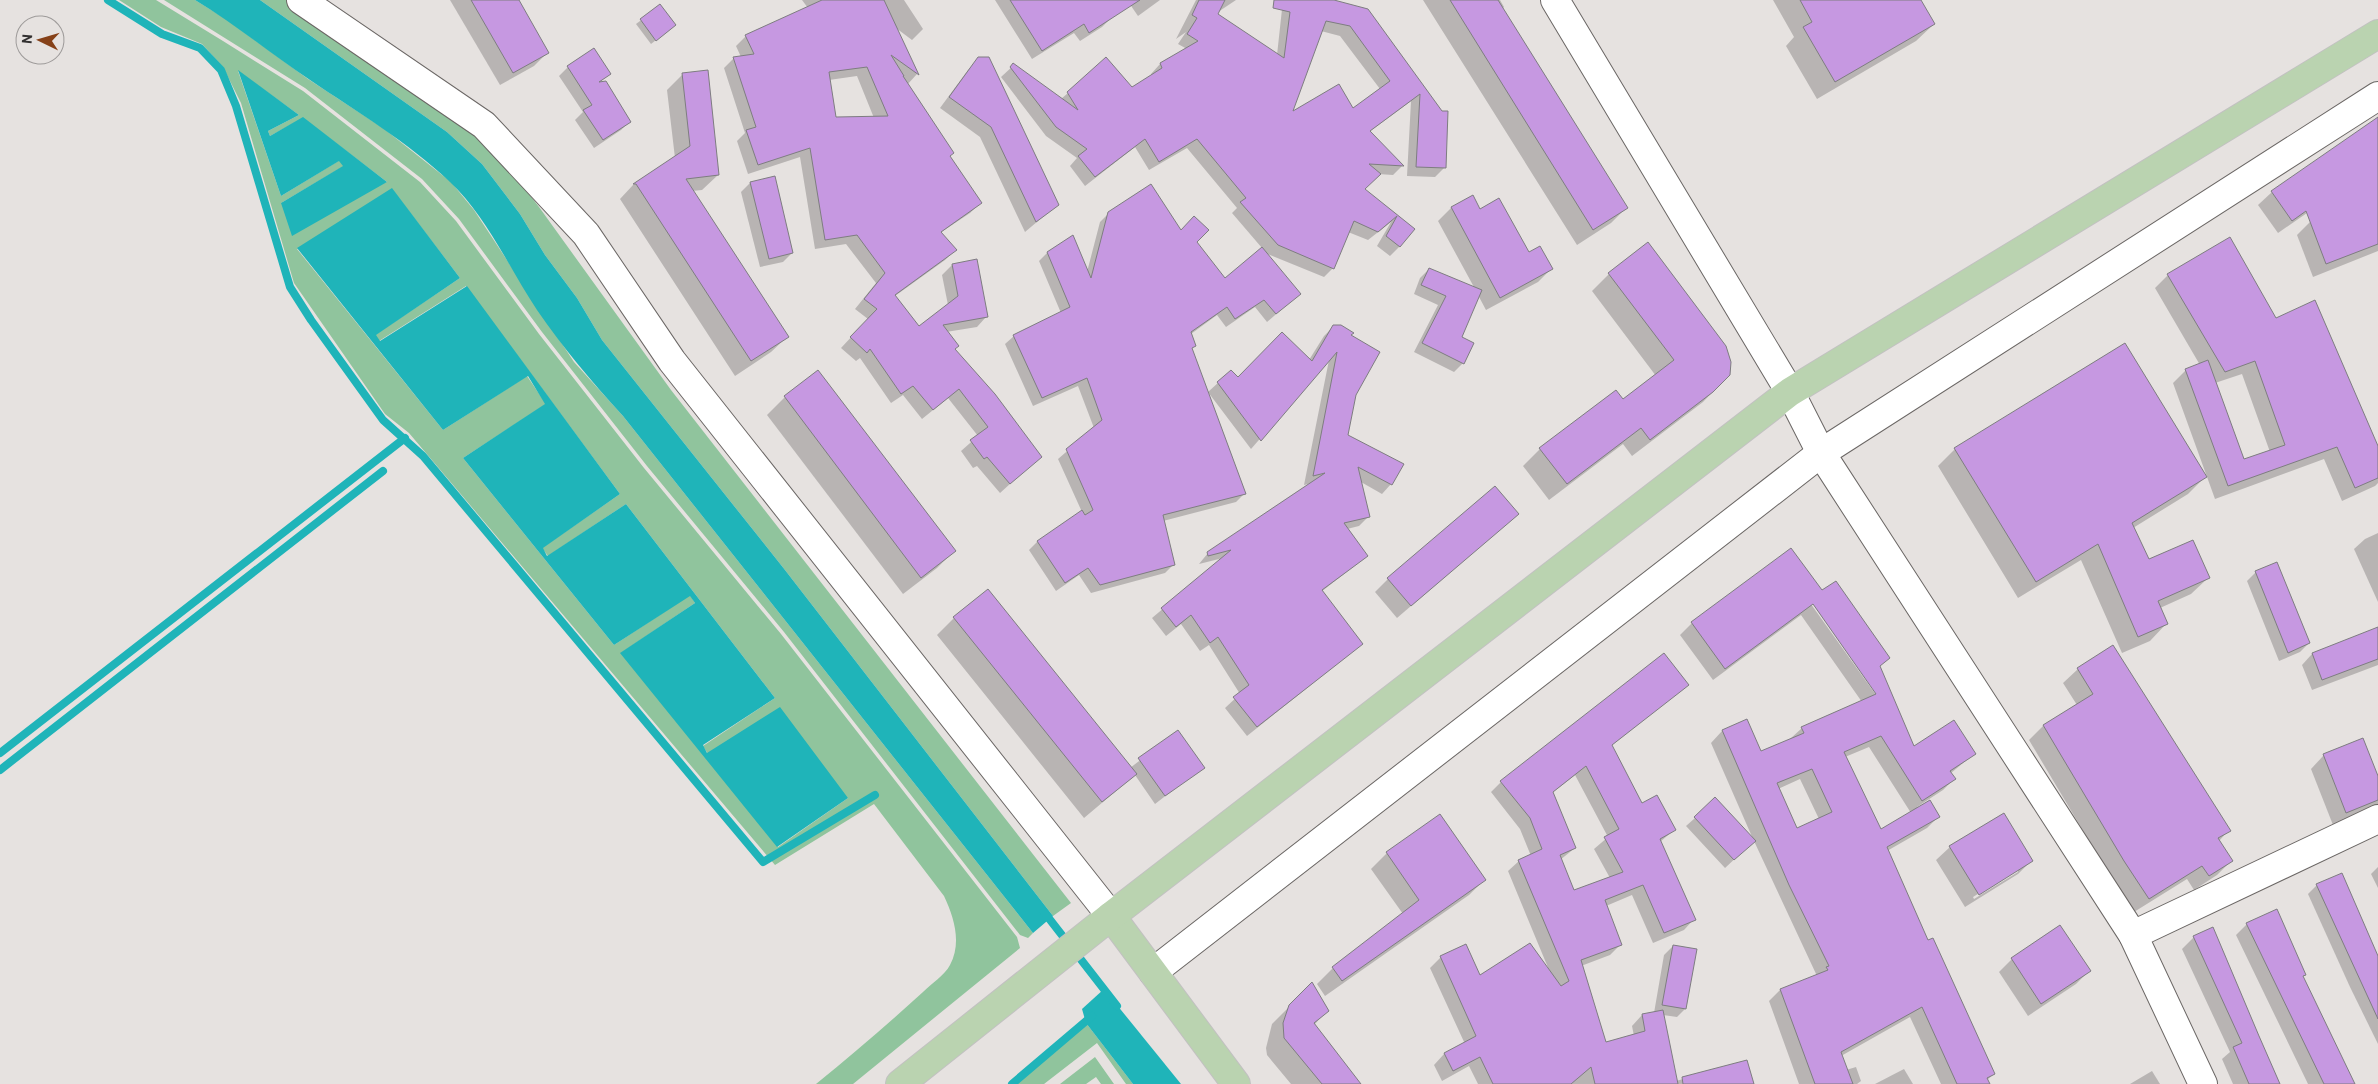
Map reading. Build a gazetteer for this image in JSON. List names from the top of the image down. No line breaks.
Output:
{"north":"left"}
